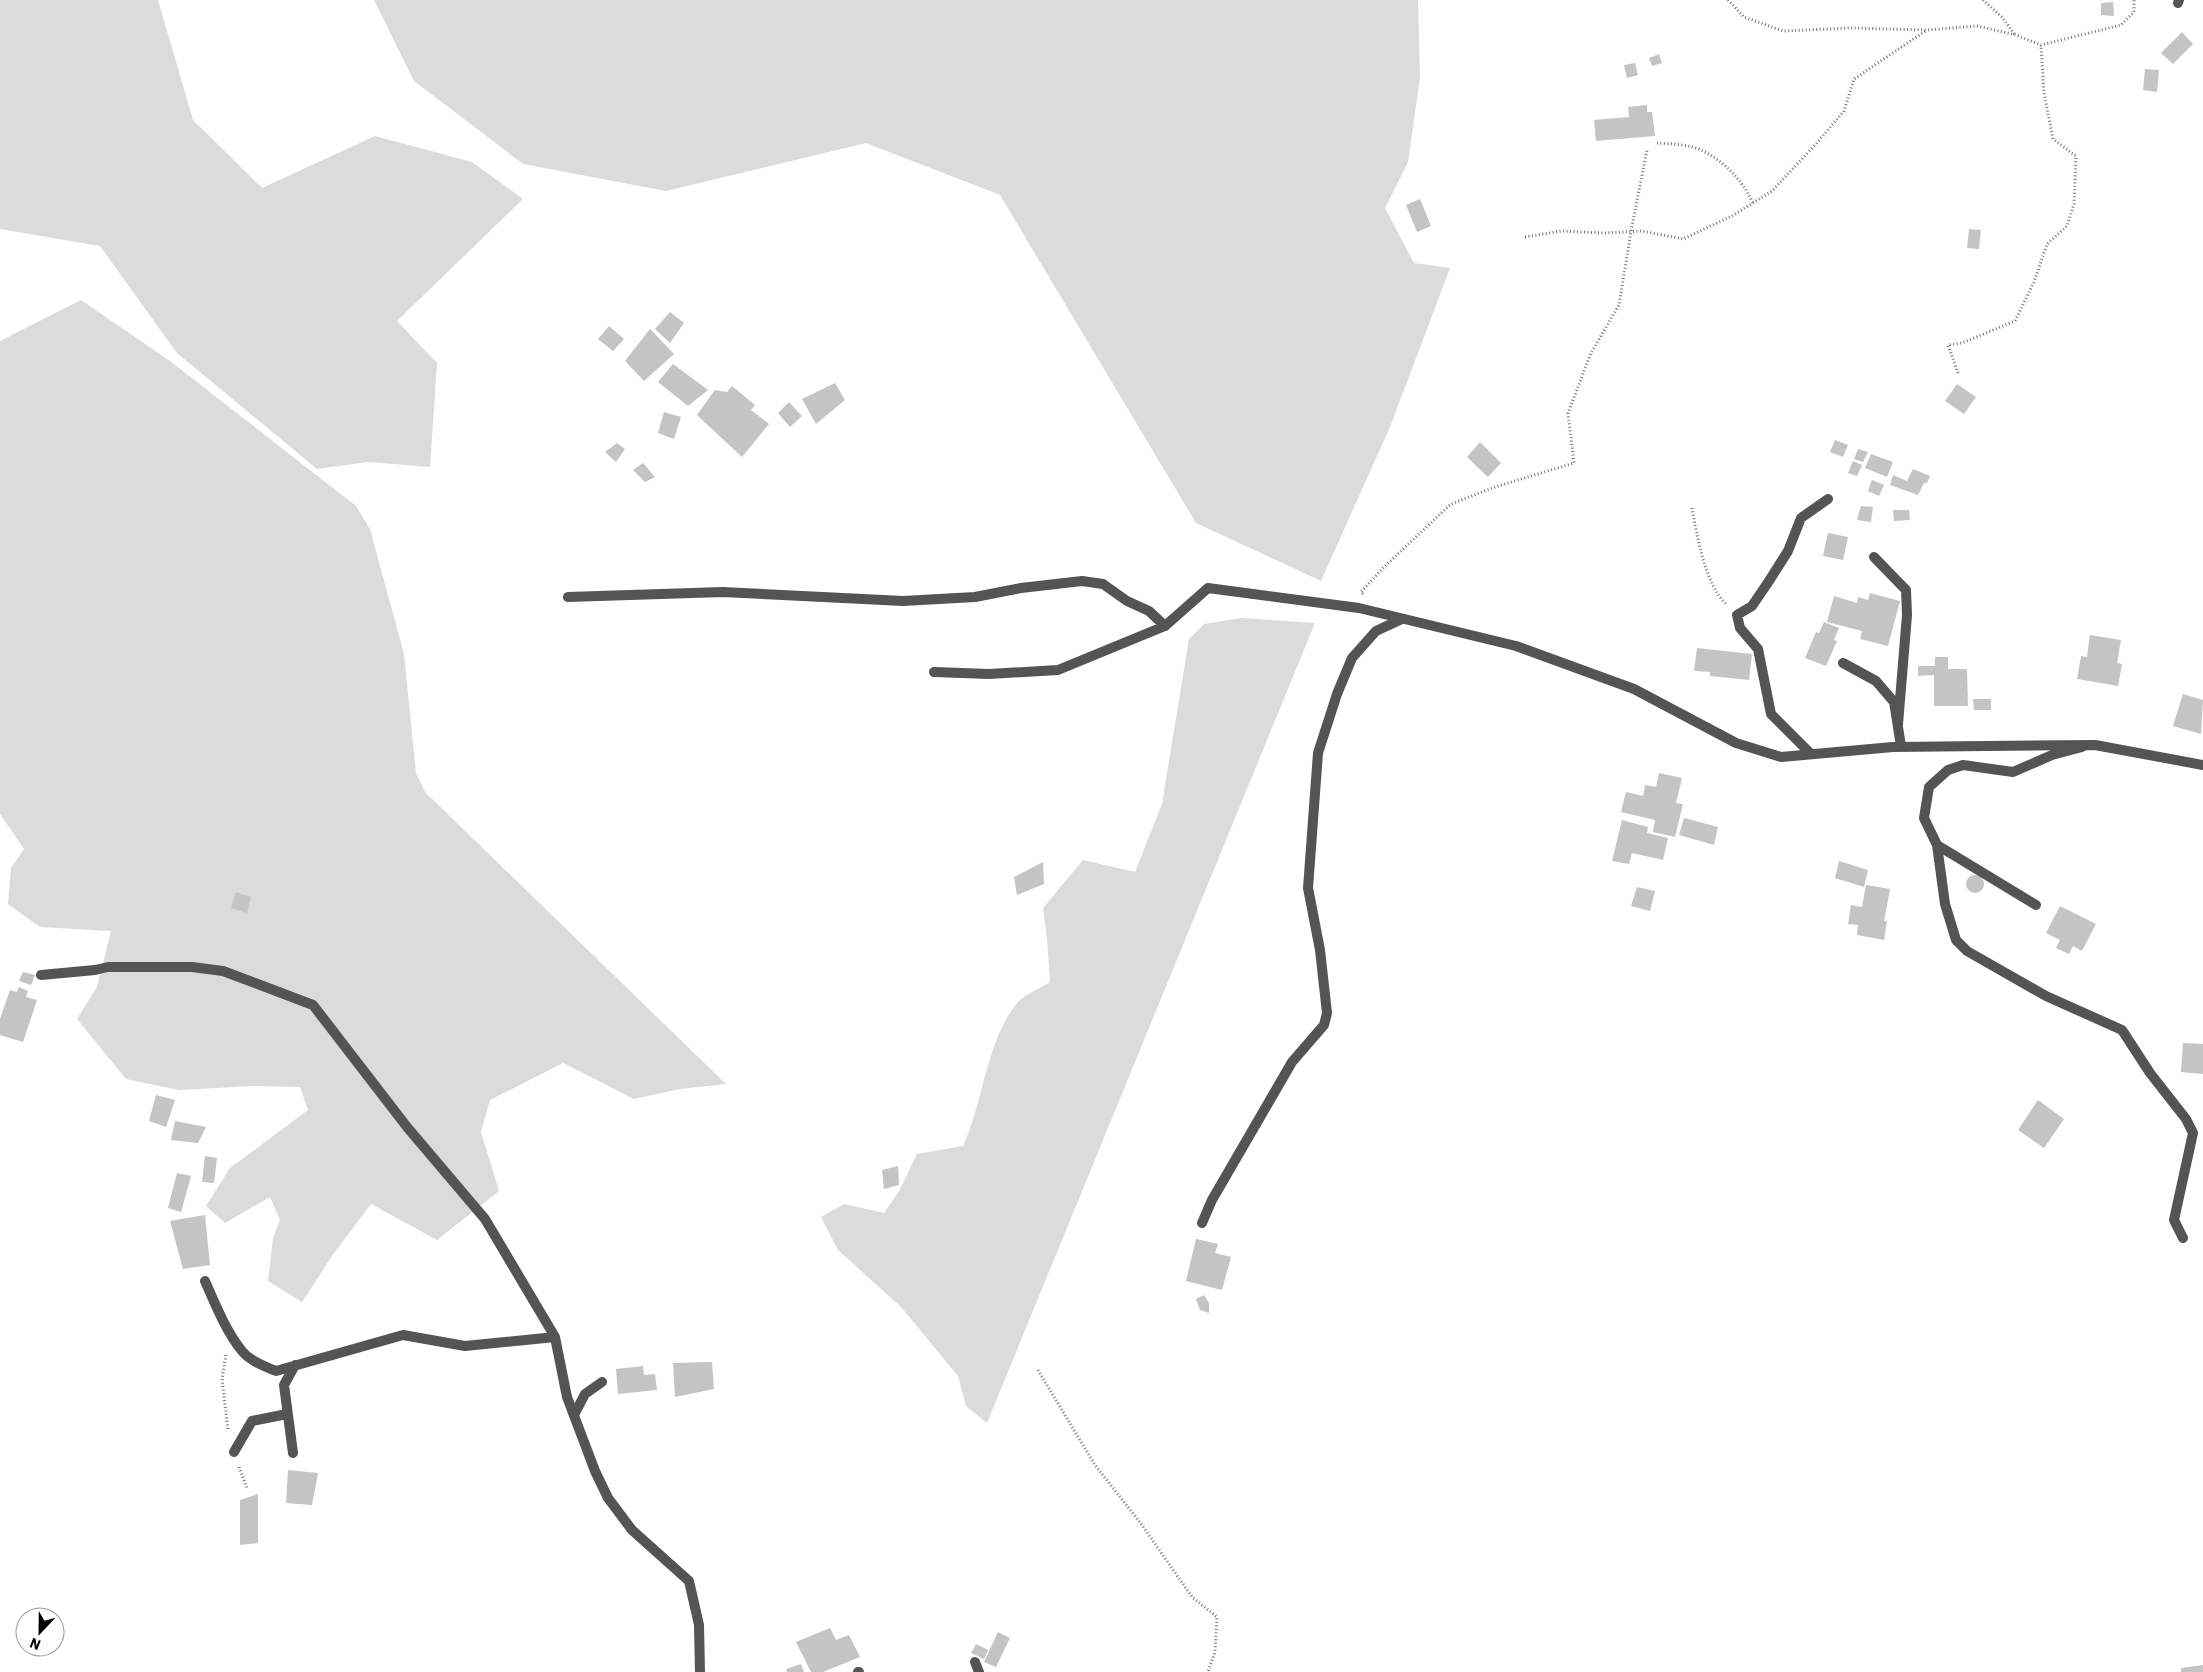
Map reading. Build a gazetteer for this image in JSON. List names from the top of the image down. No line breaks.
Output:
{"north":"bottom"}
